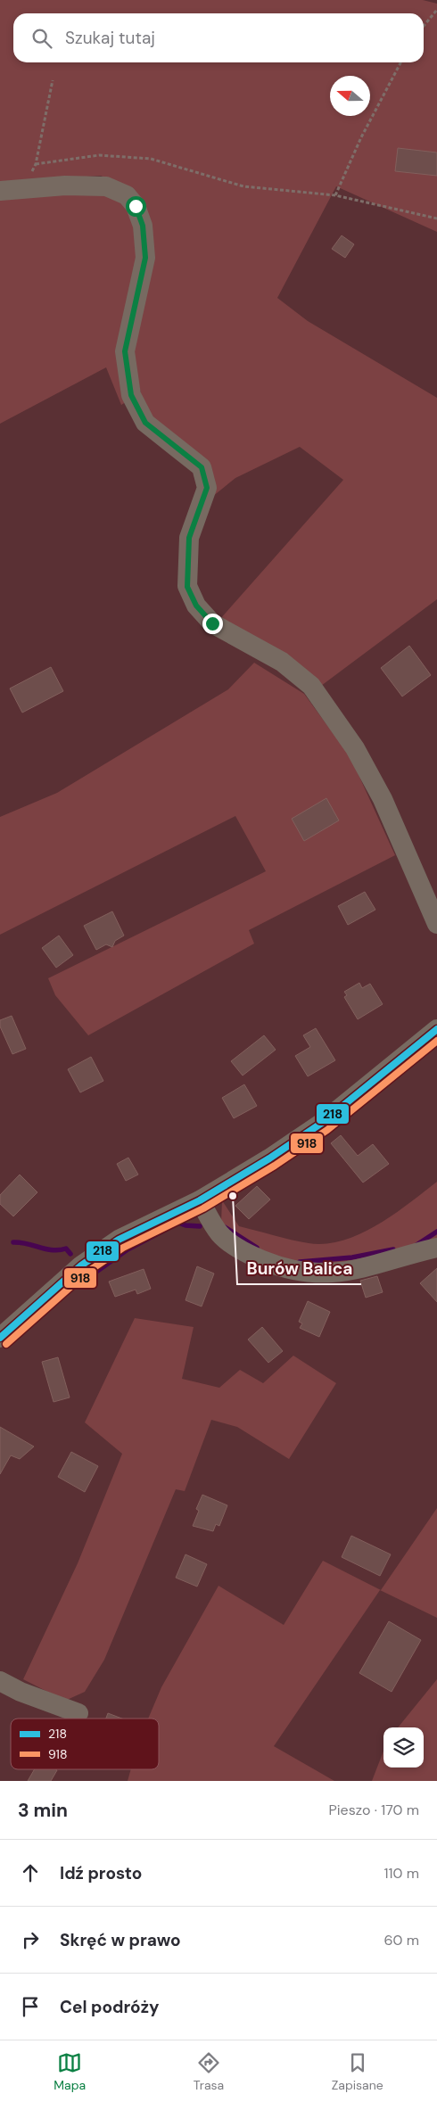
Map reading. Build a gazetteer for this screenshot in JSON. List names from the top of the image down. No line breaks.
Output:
{"places":["Burów Balica"],"lines":["transit line 218","transit line 918"],"legend":["218","918"],"north":"left","page":{"search":"Szukaj tutaj","heading":["3 min","Pieszo · 170 m"],"list":[["Idź prosto","110 m"],["Skręć w prawo","60 m"],"Cel podróży"],"nav":["Mapa","Trasa","Zapisane"]}}
